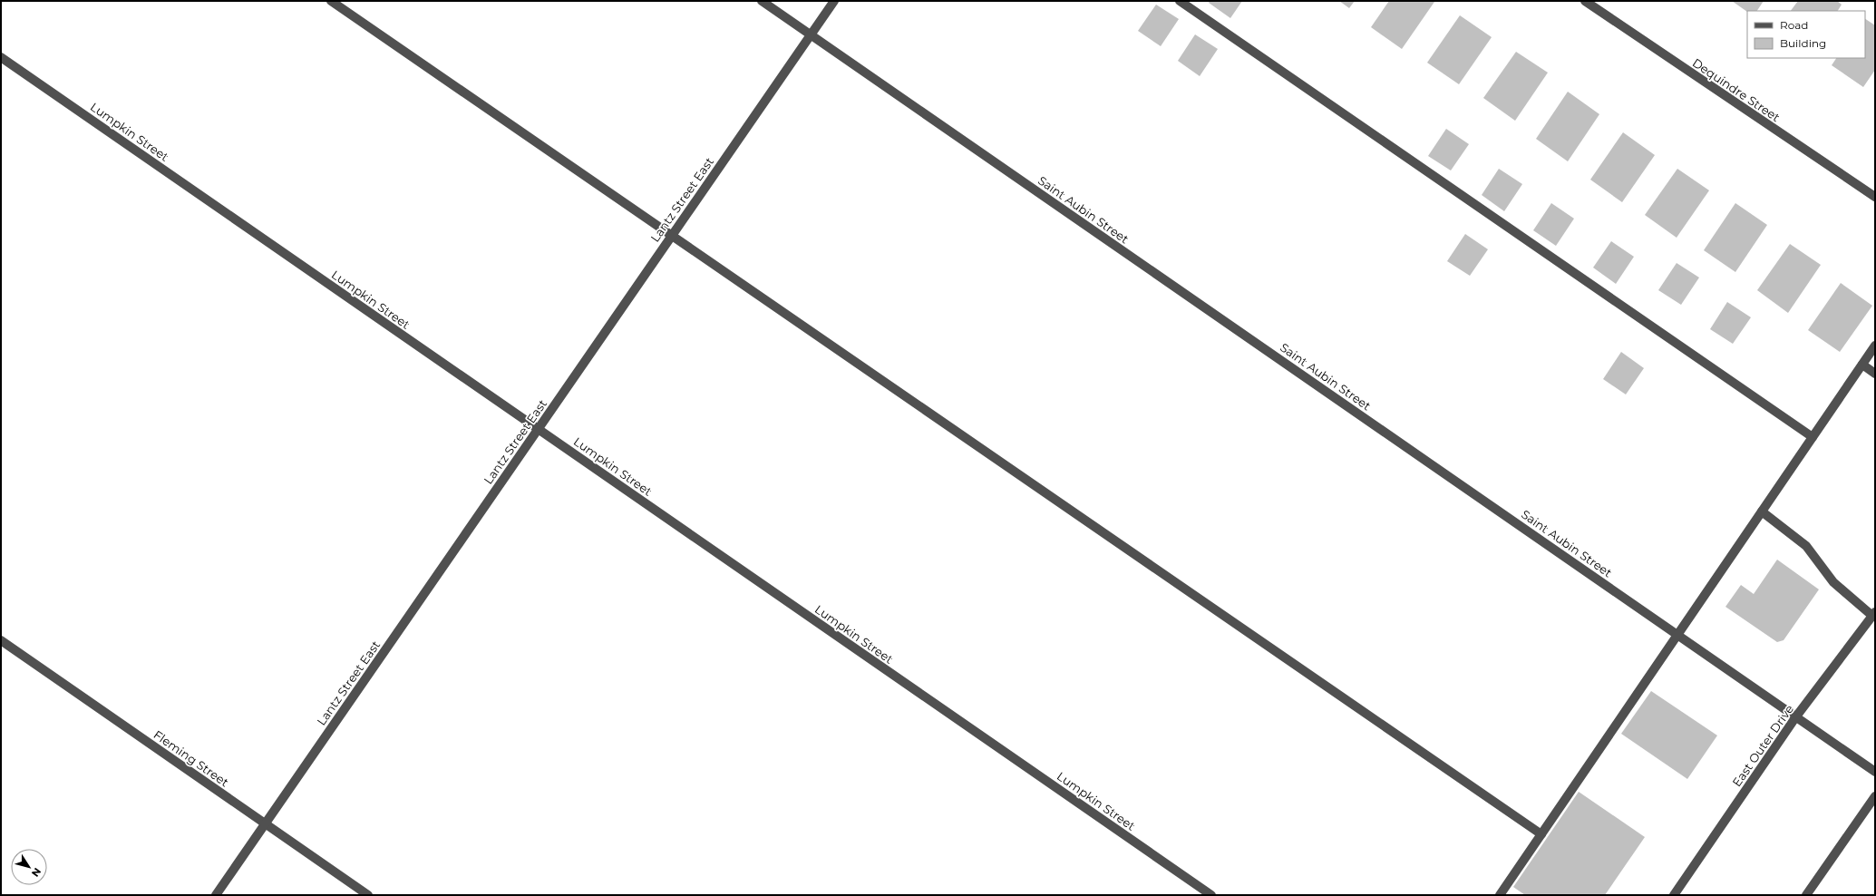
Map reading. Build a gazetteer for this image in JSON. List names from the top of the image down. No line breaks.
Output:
{"streets":{"street":["Dequindre Street","Lumpkin Street","Lantz Street East","Saint Aubin Street","East Outer Drive","Fleming Street"]},"crossings":[["Lumpkin Street","Lantz Street East"],["Lantz Street East","Saint Aubin Street"],["Lantz Street East","Fleming Street"],["Saint Aubin Street","East Outer Drive"]],"legend":["Road","Building"],"north":"bottom right"}
